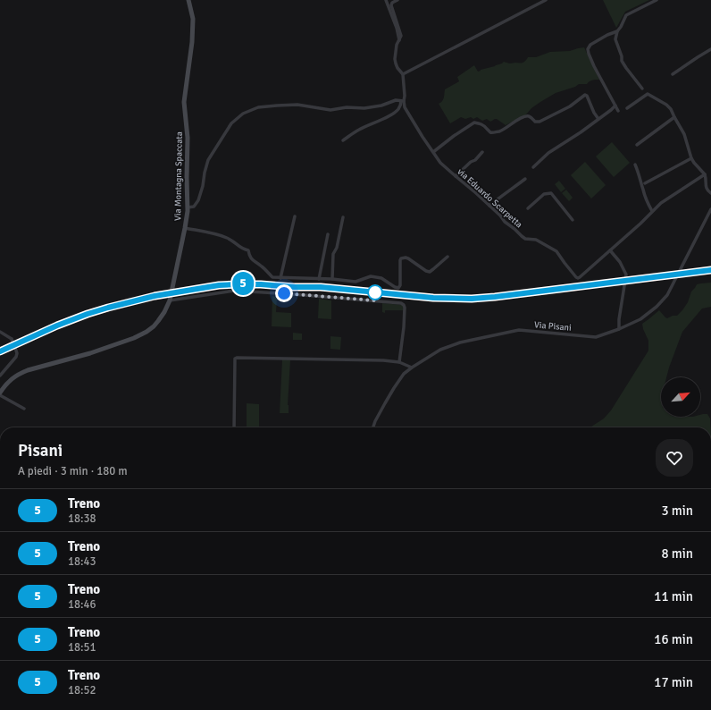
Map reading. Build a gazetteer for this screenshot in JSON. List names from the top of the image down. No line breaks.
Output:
{"streets":{"main road":["Via Montagna Spaccata"],"street":["via Eduardo Scarpetta","Via Pisani"]},"north":"top right","page":{"on_map":"5","heading":["Pisani","A piedi · 3 min · 180 m"],"list":[{"mark":"5","name":"Treno","note":"18:38","value":"3 min"},{"mark":"5","name":"Treno","note":"18:43","value":"8 min"},{"mark":"5","name":"Treno","note":"18:46","value":"11 min"},{"mark":"5","name":"Treno","note":"18:51","value":"16 min"},{"mark":"5","name":"Treno","note":"18:52","value":"17 min"}]}}
